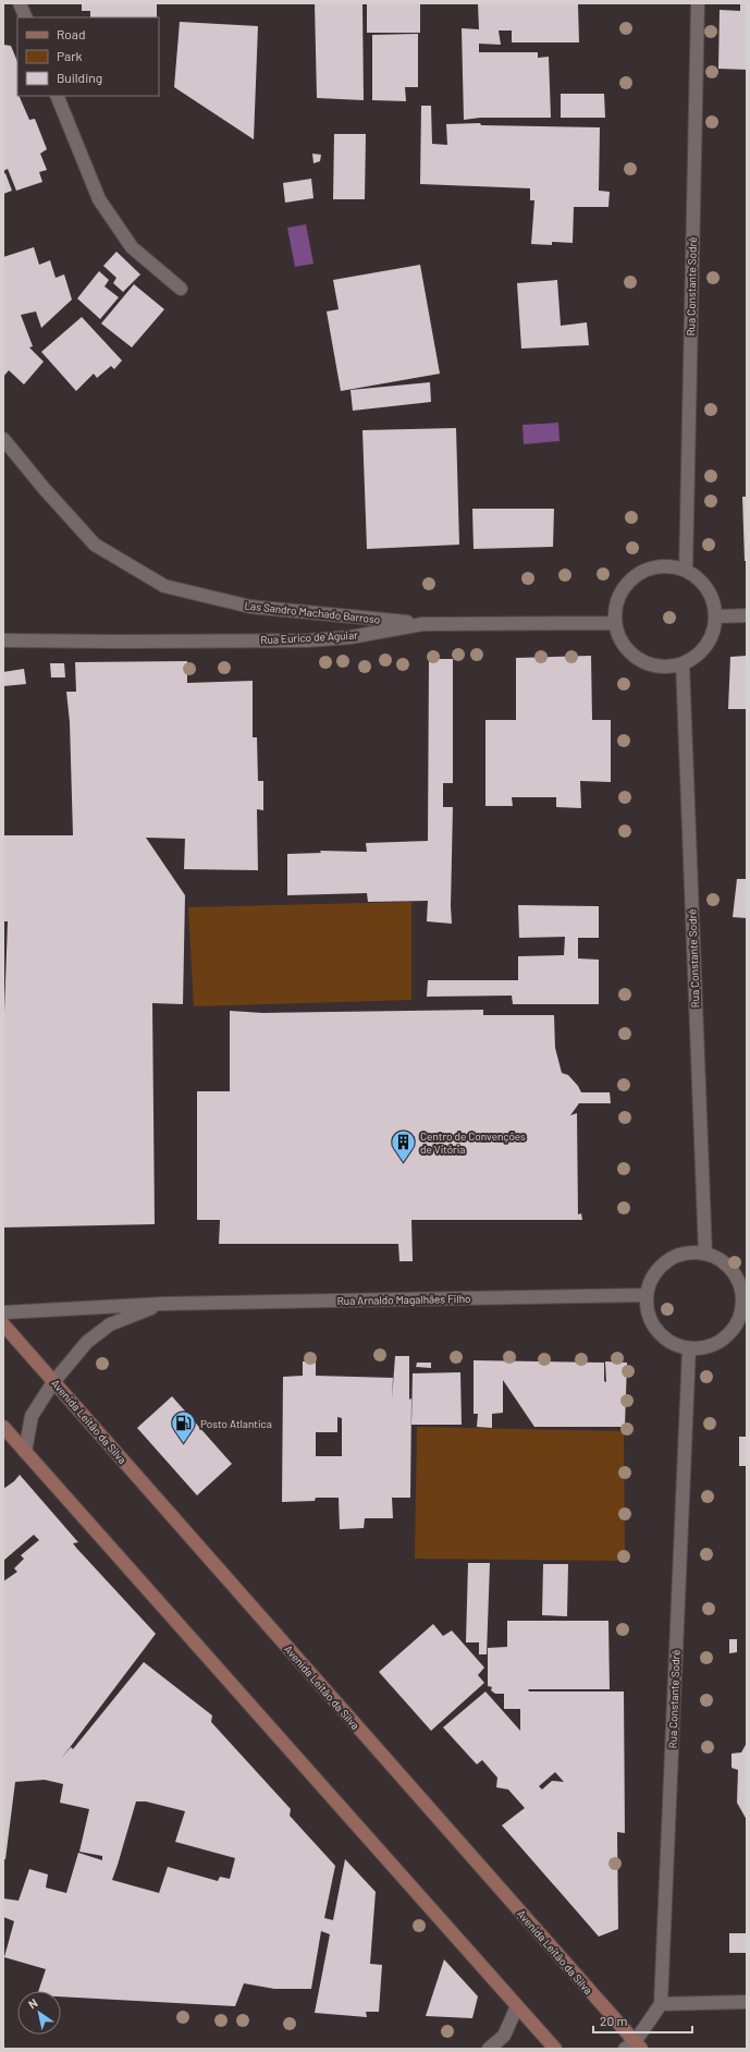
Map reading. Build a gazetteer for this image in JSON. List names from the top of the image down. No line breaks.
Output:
{"streets":{"street":["Rua Constante Sodré","Las Sandro Machado Barroso","Rua Eurico de Aguiar","Rua Arnaldo Magalhães Filho","Avenida Leitão da Silva"]},"crossings":[["Rua Constante Sodré","Rua Eurico de Aguiar"],["Rua Constante Sodré","Rua Arnaldo Magalhães Filho"],["Las Sandro Machado Barroso","Rua Eurico de Aguiar"],["Rua Arnaldo Magalhães Filho","Avenida Leitão da Silva"]],"places":{"building":["Centro de Convenções de Vitória"],"fuel station":["Posto Atlantica"]},"legend":["Road","Park","Building"],"scale_bar":"20 m","north":"top left"}
